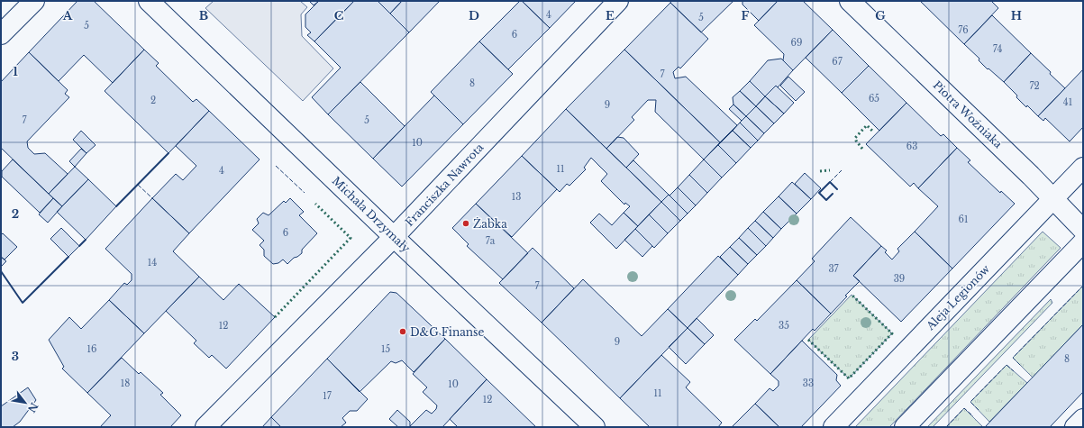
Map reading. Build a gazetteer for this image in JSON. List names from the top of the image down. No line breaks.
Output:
{"streets":{"street":["Piotra Woźniaka","Franciszka Nawrota","Michała Drzymały","Aleja Legionów"]},"crossings":[["Piotra Woźniaka","Aleja Legionów"],["Franciszka Nawrota","Michała Drzymały"]],"places":["Żabka","D&G Finanse"],"house_numbers":["4","5","5","76","6","69","74","67","7","8","72","65","2","41","9","7","5","10","63","11","4","13","61","6","7a","14","37","39","7","12","35","9","16","15","8","18","33","10","11","17","12"],"north":"bottom right","grid":{"columns":["A","B","C","D","E","F","G","H"],"rows":["1","2","3"]}}
